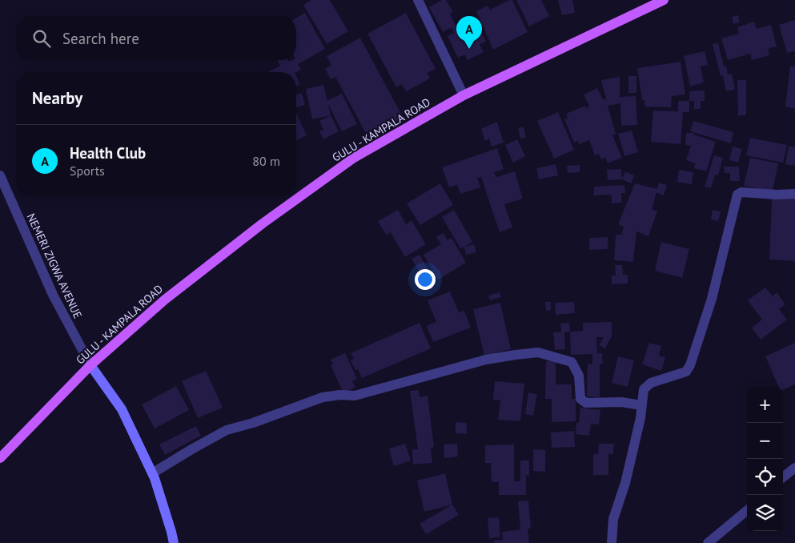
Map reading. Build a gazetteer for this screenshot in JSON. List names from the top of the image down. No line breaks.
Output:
{"streets":{"main road":["GULU - KAMPALA ROAD"],"street":["NEMERI ZIGWA AVENUE"]},"crossings":[["GULU - KAMPALA ROAD","NEMERI ZIGWA AVENUE"]],"page":{"pins":"A","search":"Search here","heading":"Nearby","list":[{"mark":"A","name":"Health Club","note":"Sports","value":"80 m"}],"map_buttons":["+","−"]}}
